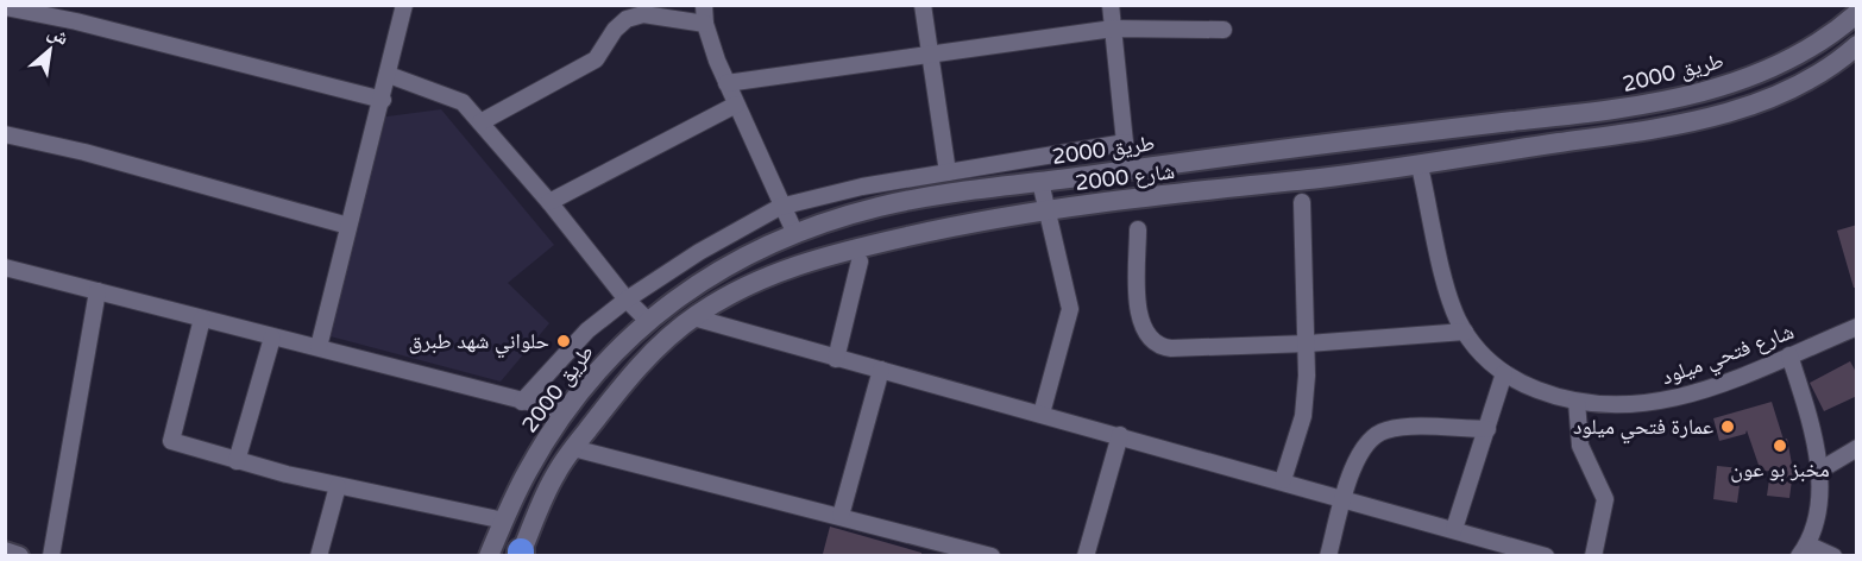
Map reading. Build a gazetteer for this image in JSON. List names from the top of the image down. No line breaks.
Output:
{"streets":{"street":["طريق 2000","شارع 2000","شارع فتحي ميلود"]},"crossings":[["شارع 2000","شارع فتحي ميلود"]],"places":["حلواني شهد طبرق","عمارة فتحي ميلود","مخبز بو عون"],"north":"top right"}
